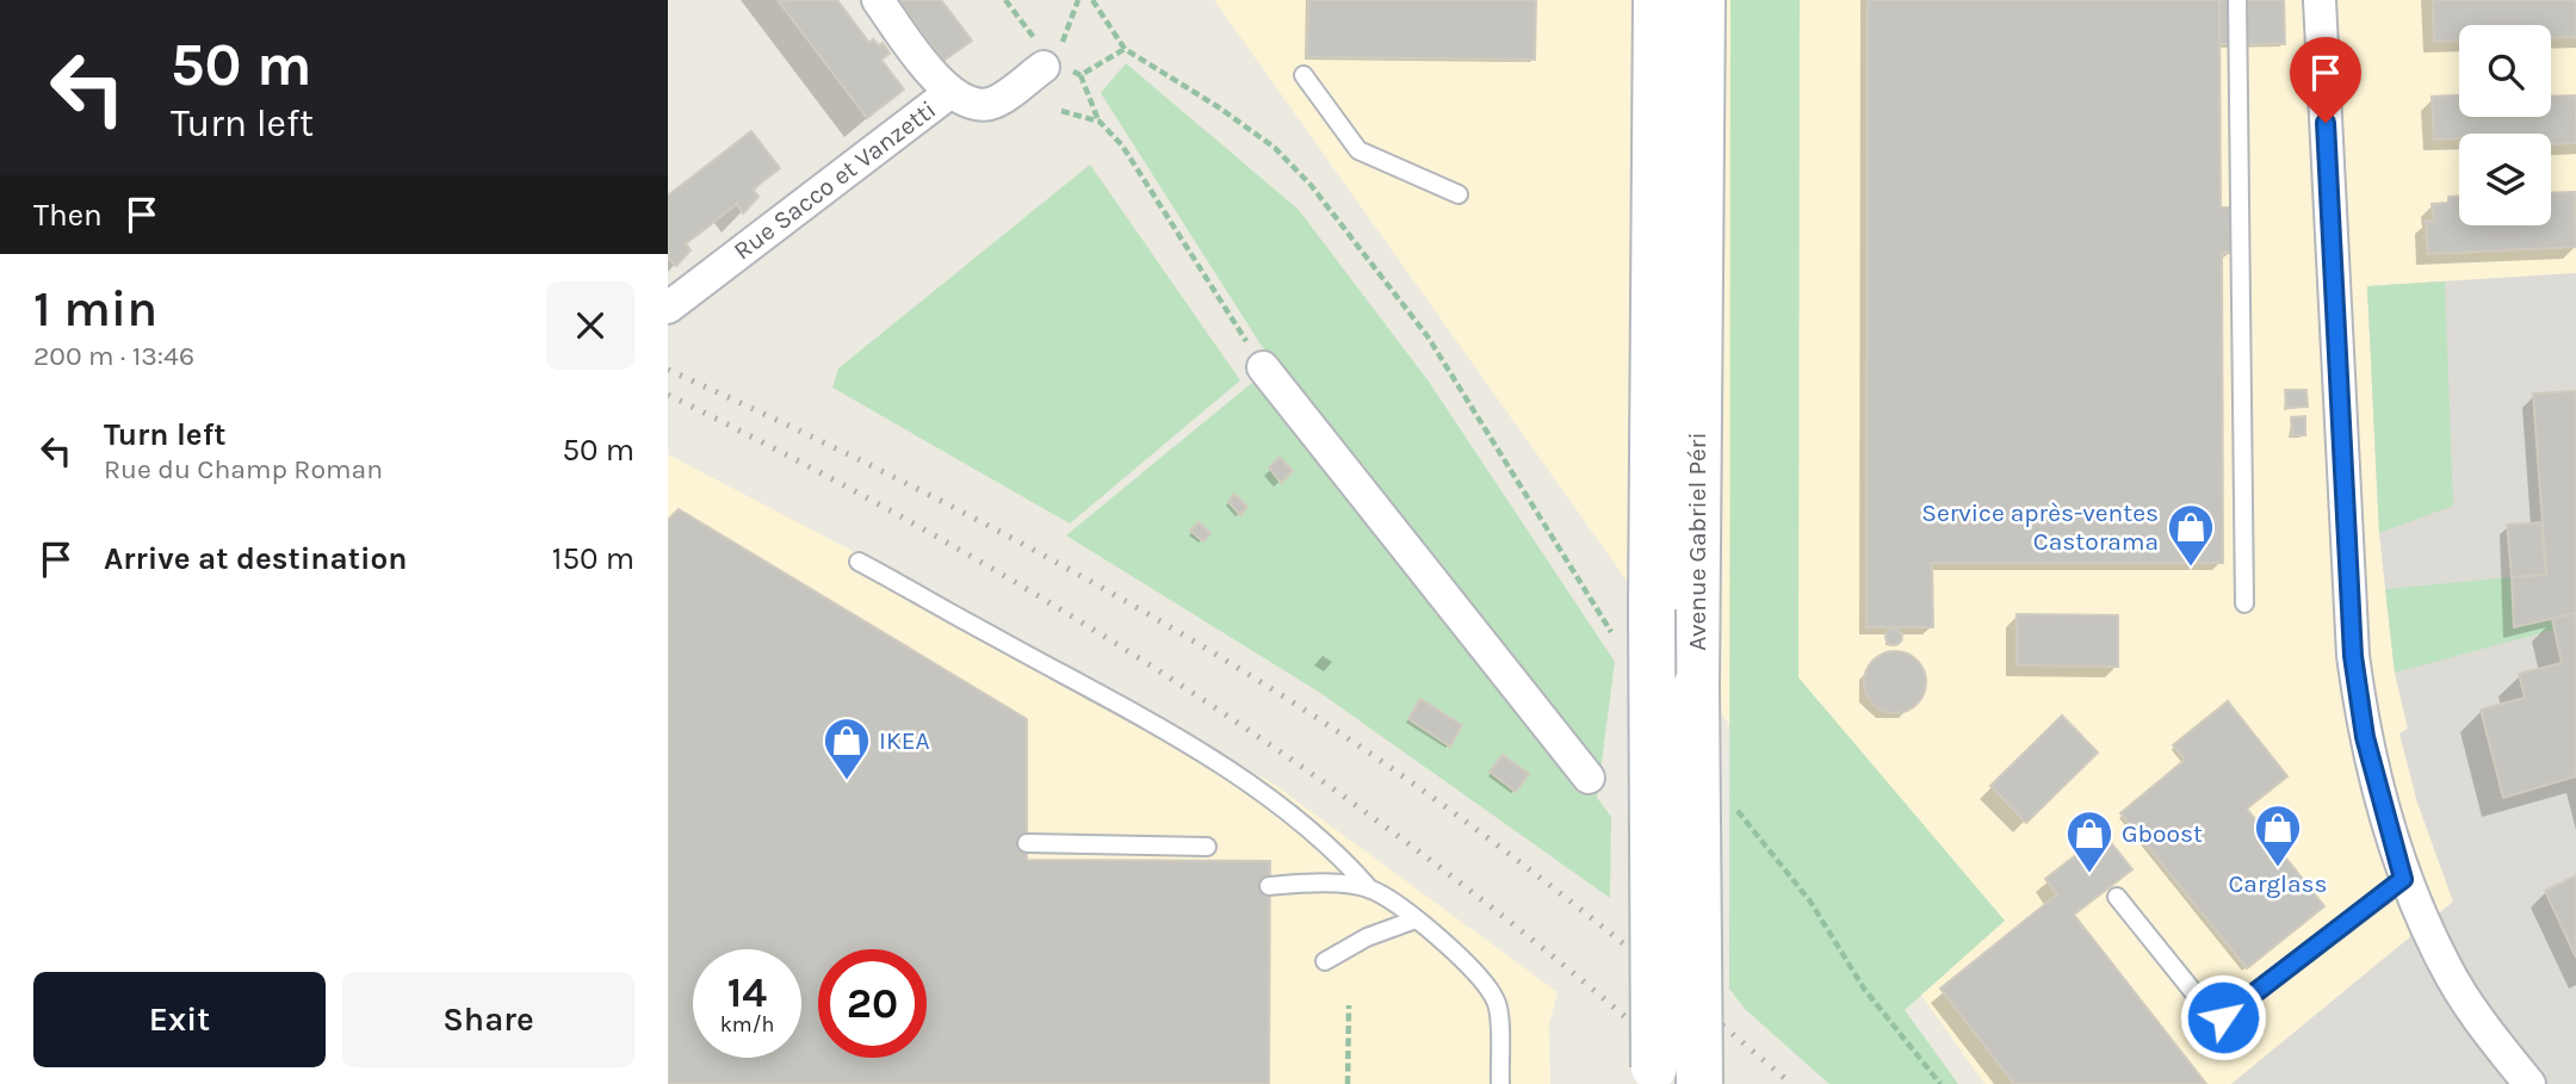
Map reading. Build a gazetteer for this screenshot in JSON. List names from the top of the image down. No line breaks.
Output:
{"streets":{"main road":["Avenue Gabriel Péri"],"street":["Rue Sacco et Vanzetti"]},"places":{"shop":["Service après-ventes Castorama","IKEA","Carglass","Gboost"]},"page":{"turn":["50 m","Turn left"],"then":"Then","heading":["1 min","200 m · 13:46"],"list":[{"name":"Turn left","note":"Rue du Champ Roman","value":"50 m"},{"name":"Arrive at destination","value":"150 m"}],"speed":"14 km/h","limit":"20","buttons":["Exit","Share"]}}
